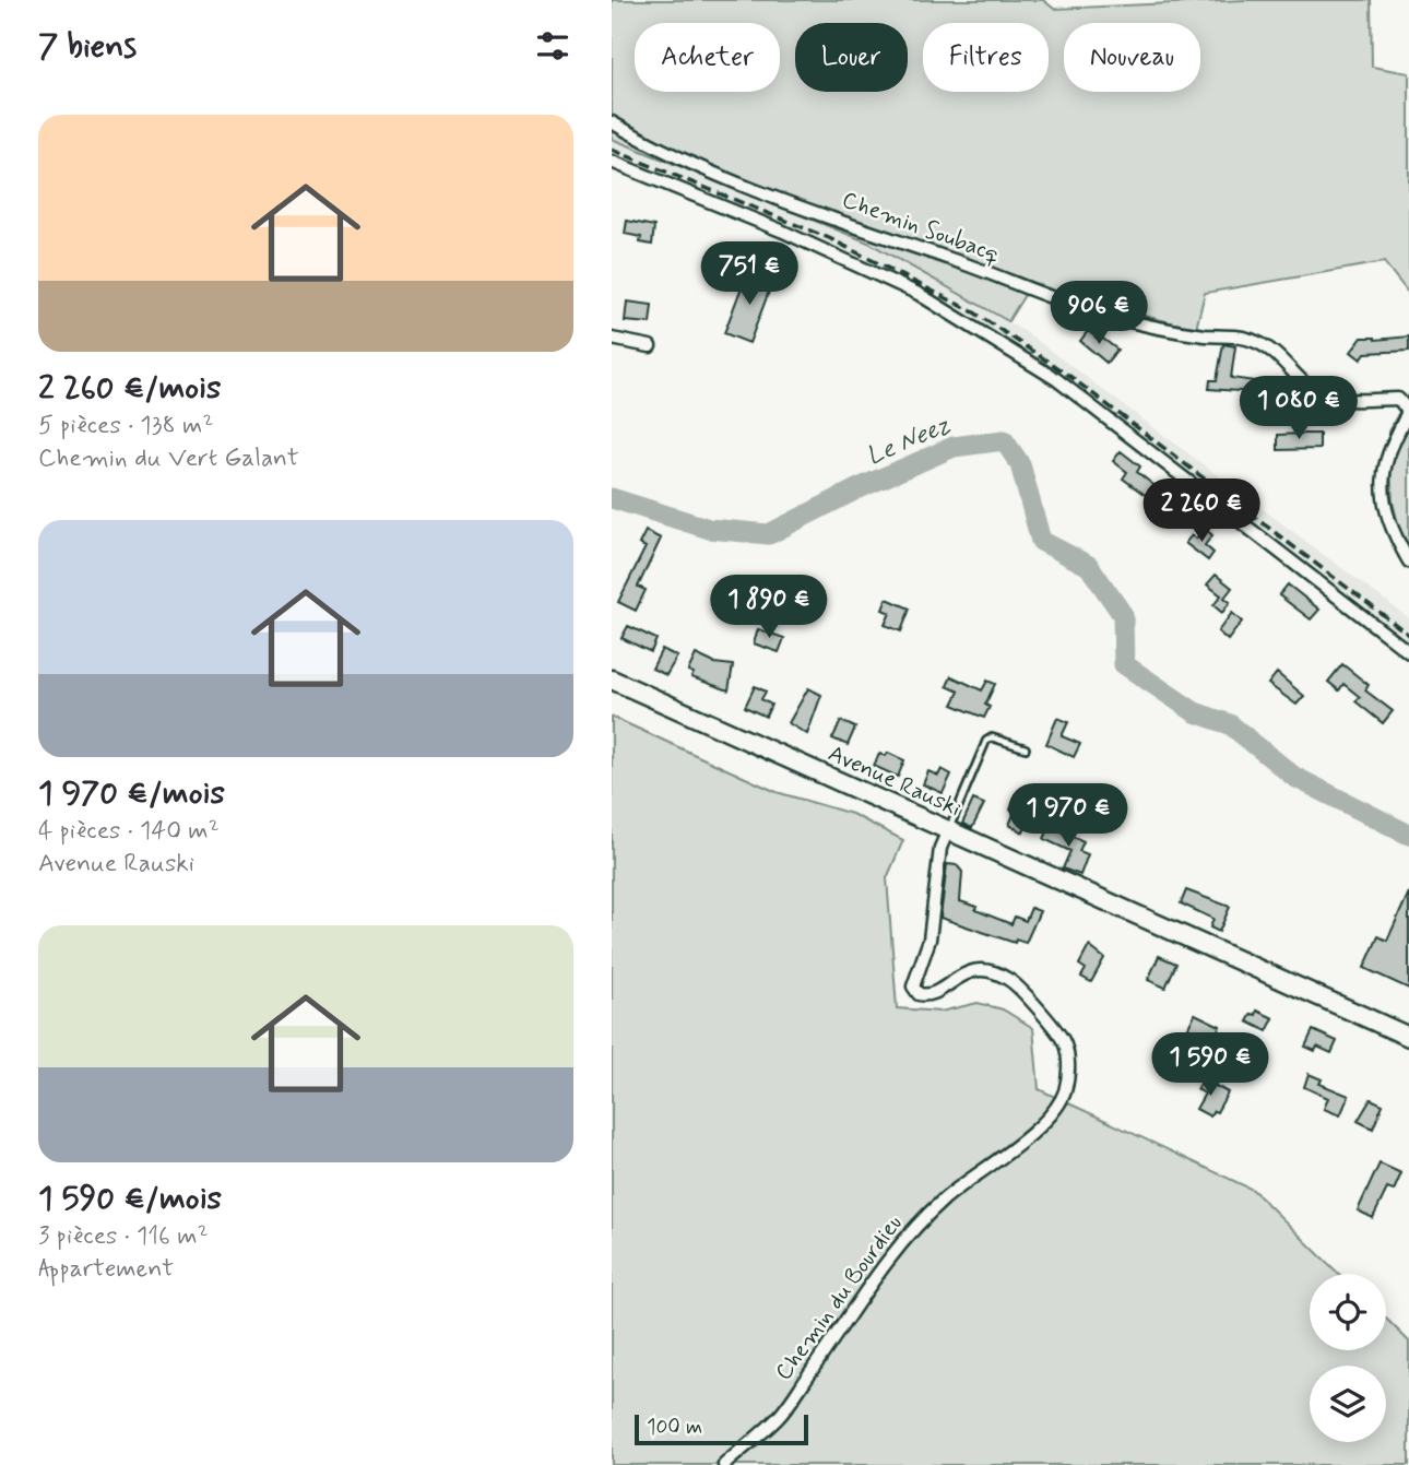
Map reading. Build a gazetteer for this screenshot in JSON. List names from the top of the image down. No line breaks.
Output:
{"streets":{"main road":["Avenue Rauski"],"street":["Chemin Soubacq","Chemin du Bourdieu"]},"crossings":[["Avenue Rauski","Chemin du Bourdieu"]],"water":["Le Neez"],"scale_bar":"100 m","page":{"heading":"7 biens","chip":["Acheter","Louer","Filtres","Nouveau"],"list":[{"name":"2 260 €/mois","note":"5 pièces · 138 m² · Chemin du Vert Galant"},{"name":"1 970 €/mois","note":"4 pièces · 140 m² · Avenue Rauski"},{"name":"1 590 €/mois","note":"3 pièces · 116 m² · Appartement"}],"price":["751 €","906 €","1 080 €","2 260 €","1 890 €","1 970 €","1 590 €"],"scale":"100 m"}}
